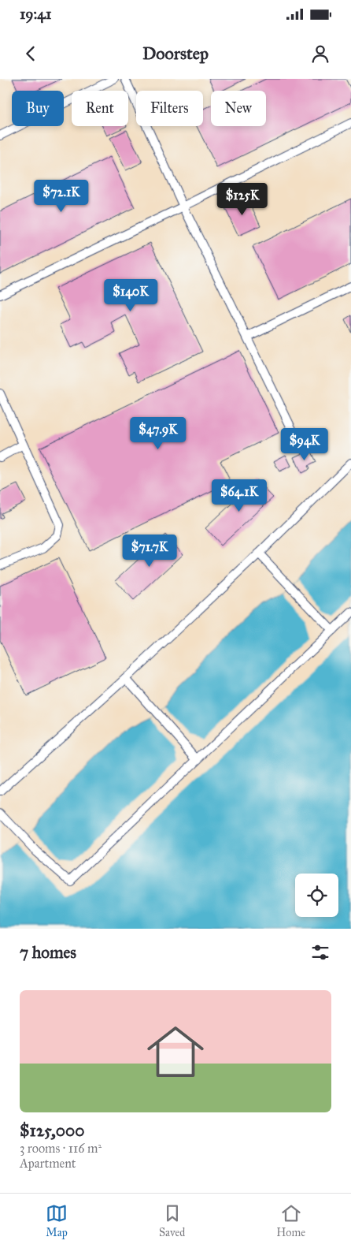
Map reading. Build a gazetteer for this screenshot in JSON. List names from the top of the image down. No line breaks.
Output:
{"page":{"status":"19:41","header":"Doorstep","chip":["Buy","Rent","Filters","New"],"price":["$72.1K","$125K","$140K","$47.9K","$94K","$64.1K","$71.7K"],"heading":"7 homes","list":[{"name":"$125,000","note":"3 rooms · 116 m² · Apartment"}],"tabs":["Map","Saved","Home"]}}
